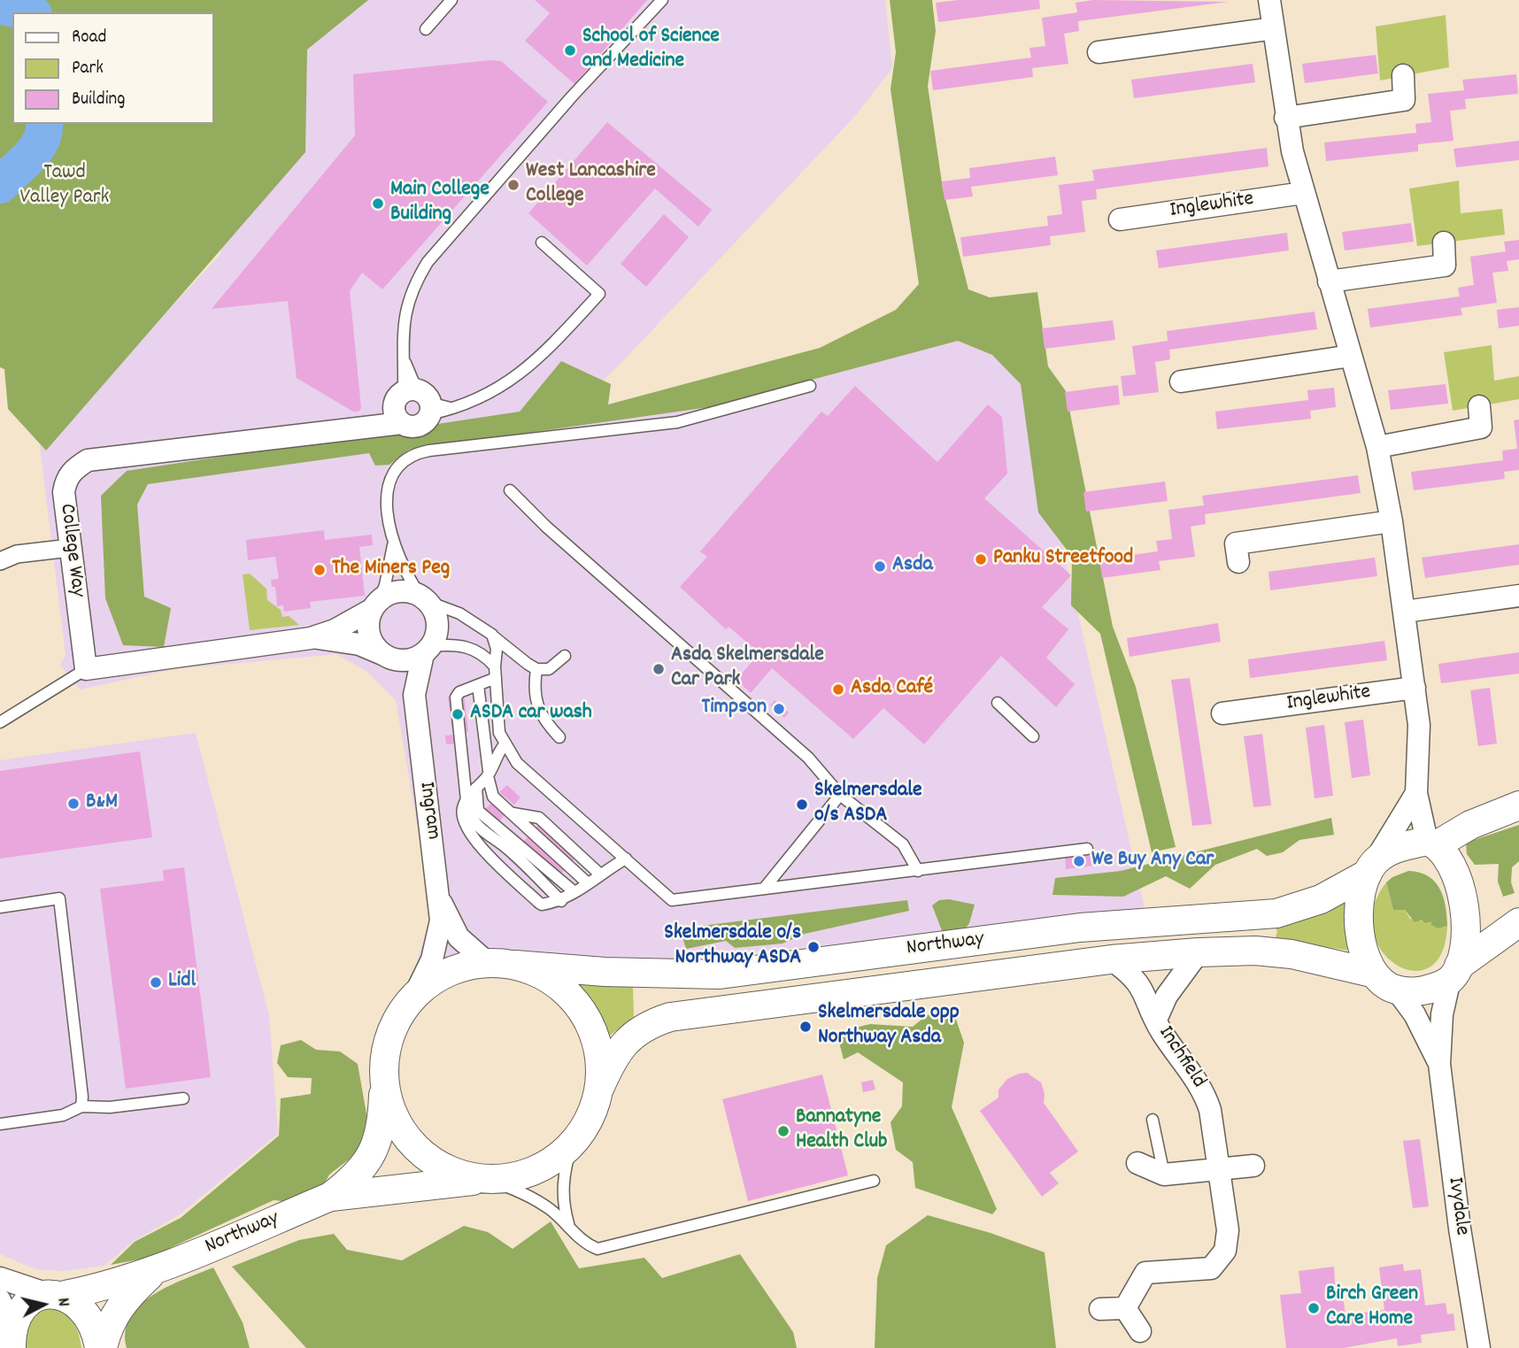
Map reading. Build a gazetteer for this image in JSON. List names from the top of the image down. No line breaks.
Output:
{"streets":{"street":["Inglewhite","College Way","Ingram","Northway","Inchfield","Ivydale"]},"crossings":[["Ingram","Northway"],["Northway","Inchfield"],["Northway","Ivydale"]],"parks":["Tawd Valley Park"],"places":["School of Science and Medicine","West Lancashire College","Main College Building","Panku Streetfood","Asda","The Miners Peg","Asda Skelmersdale Car Park","Asda Café","Timpson","ASDA car wash","B&M","Skelmersdale o/s ASDA","We Buy Any Car","Skelmersdale o/s Northway ASDA","Lidl","Skelmersdale opp Northway Asda","Bannatyne Health Club","Birch Green Care Home"],"legend":["Road","Park","Building"],"north":"right"}
